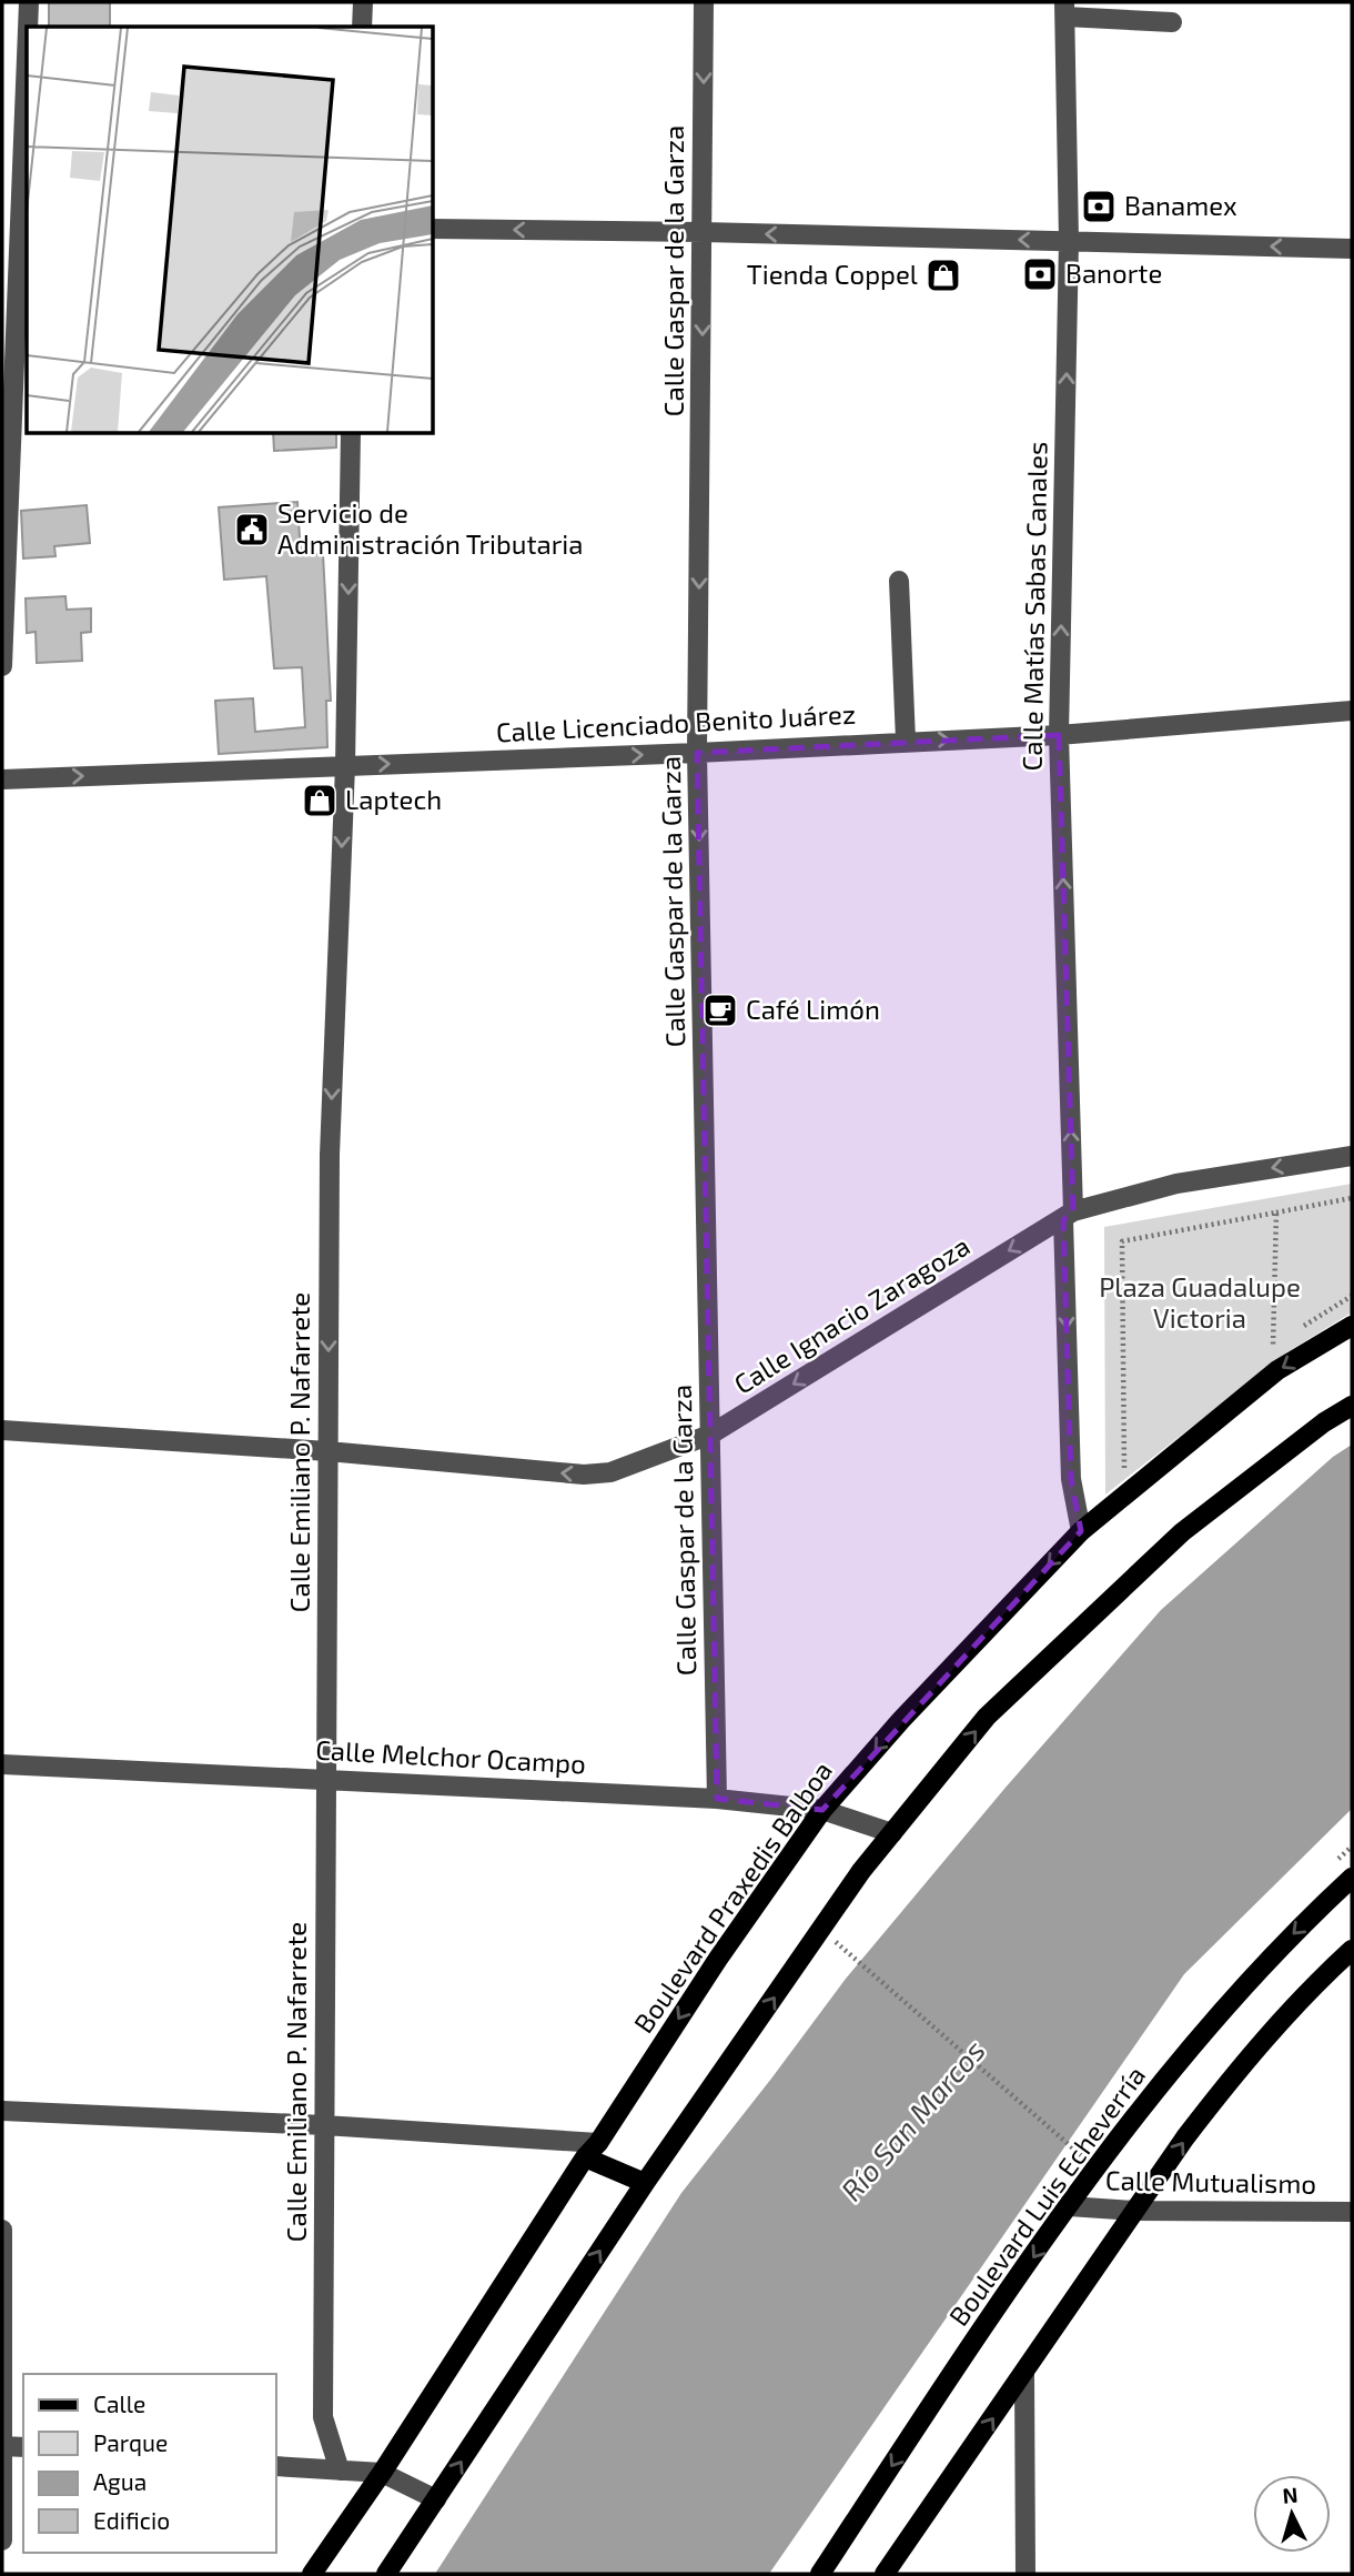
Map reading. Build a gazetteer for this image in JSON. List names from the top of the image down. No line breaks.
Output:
{"streets":{"main road":["Boulevard Praxedis Balboa","Boulevard Luis Echeverría"],"street":["Calle Gaspar de la Garza","Calle Matías Sabas Canales","Calle Licenciado Benito Juárez","Calle Ignacio Zaragoza","Calle Emiliano P. Nafarrete","Calle Melchor Ocampo","Calle Mutualismo"]},"crossings":[["Calle Gaspar de la Garza","Calle Licenciado Benito Juárez"],["Calle Gaspar de la Garza","Calle Ignacio Zaragoza"],["Calle Gaspar de la Garza","Calle Melchor Ocampo"],["Calle Matías Sabas Canales","Calle Licenciado Benito Juárez"],["Calle Matías Sabas Canales","Calle Ignacio Zaragoza"],["Calle Matías Sabas Canales","Boulevard Praxedis Balboa"],["Calle Licenciado Benito Juárez","Calle Emiliano P. Nafarrete"],["Calle Ignacio Zaragoza","Calle Emiliano P. Nafarrete"],["Calle Emiliano P. Nafarrete","Calle Melchor Ocampo"],["Calle Melchor Ocampo","Boulevard Praxedis Balboa"],["Calle Mutualismo","Boulevard Luis Echeverría"]],"one_way":["Calle Gaspar de la Garza","Calle Licenciado Benito Juárez","Calle Ignacio Zaragoza","Calle Emiliano P. Nafarrete"],"water":["Río San Marcos"],"parks":["Plaza Guadalupe Victoria"],"places":{"bank":["Banamex","Banorte"],"shop":["Tienda Coppel","Laptech"],"public building":["Servicio de Administración Tributaria"],"cafe":["Café Limón"]},"legend":["Calle","Parque","Agua","Edificio"],"north":"top"}
